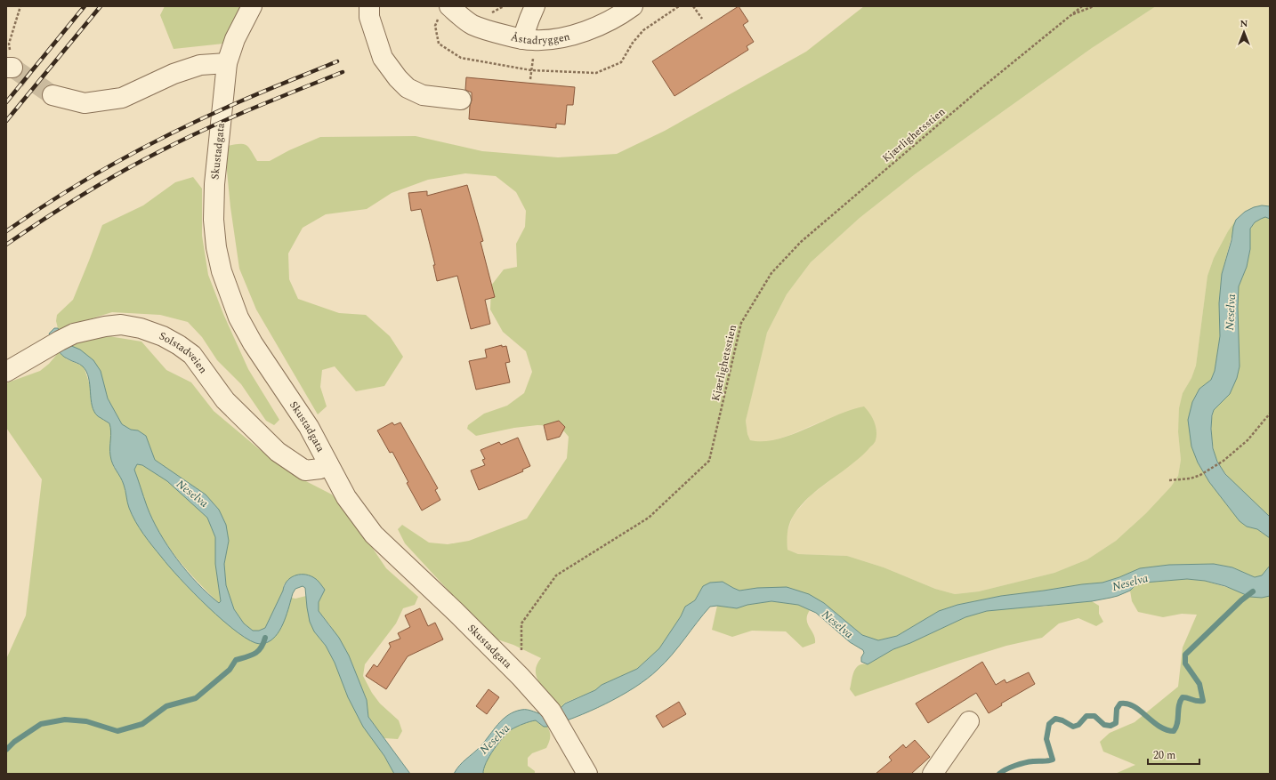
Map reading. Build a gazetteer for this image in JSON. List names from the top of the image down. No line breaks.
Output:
{"streets":{"street":["Åstadryggen","Skustadgata","Solstadveien"],"path":["Kjærlighetsstien"]},"crossings":[["Kjærlighetsstien","Skustadgata"],["Skustadgata","Solstadveien"]],"water":["Neselva"],"scale_bar":"20 m","north":"top"}
